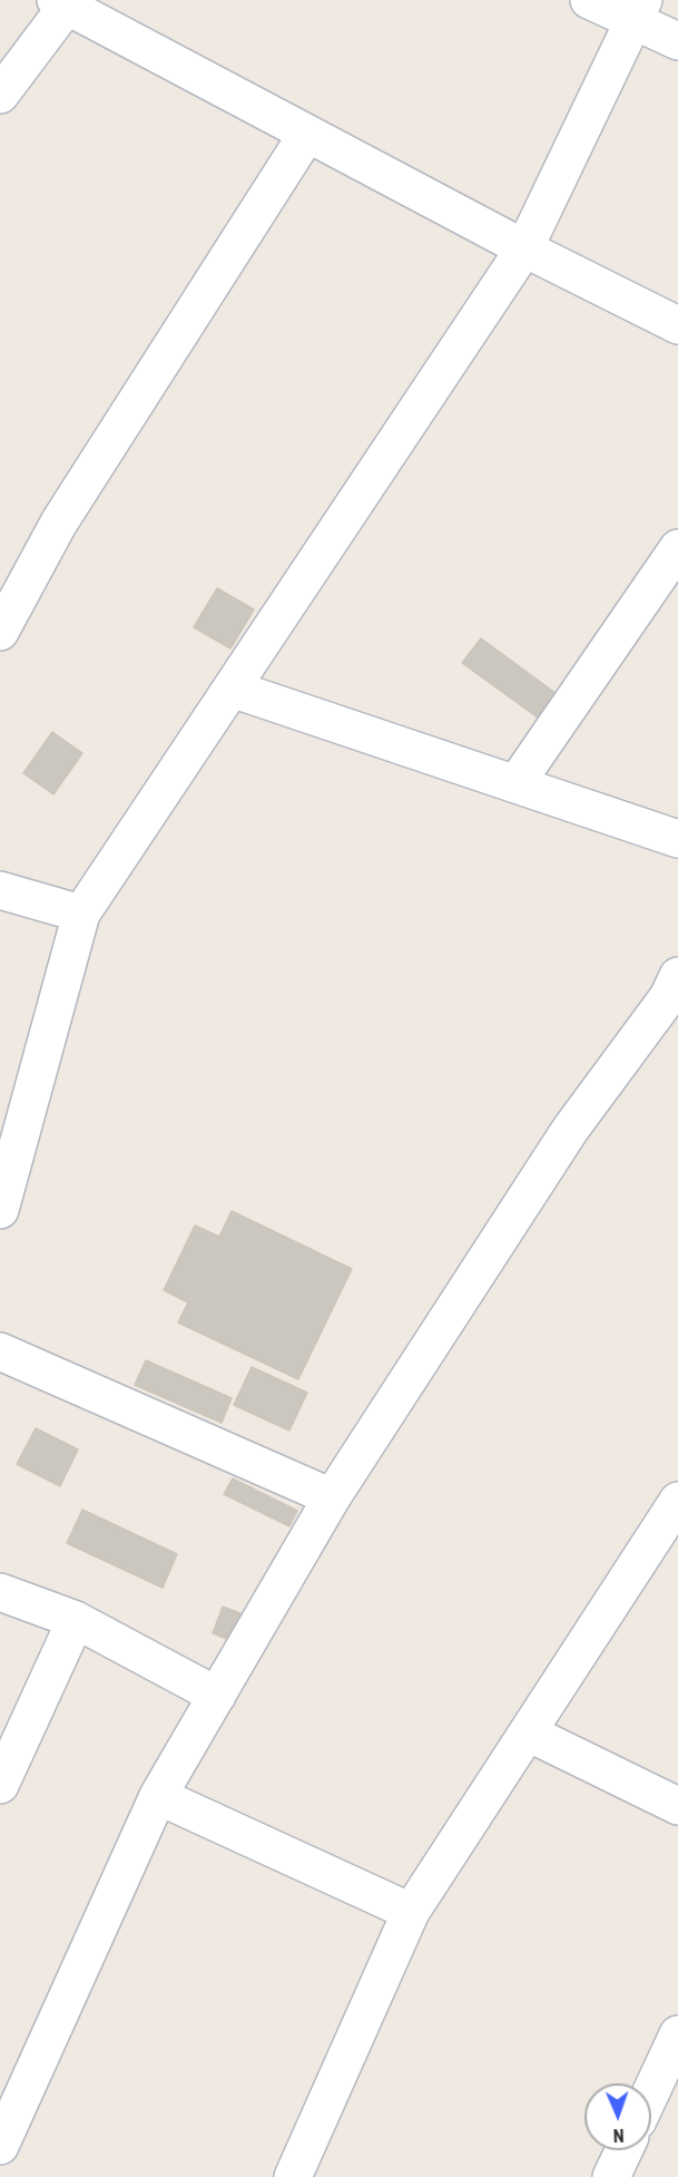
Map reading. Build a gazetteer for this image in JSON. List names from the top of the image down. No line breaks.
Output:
{"north":"bottom"}
